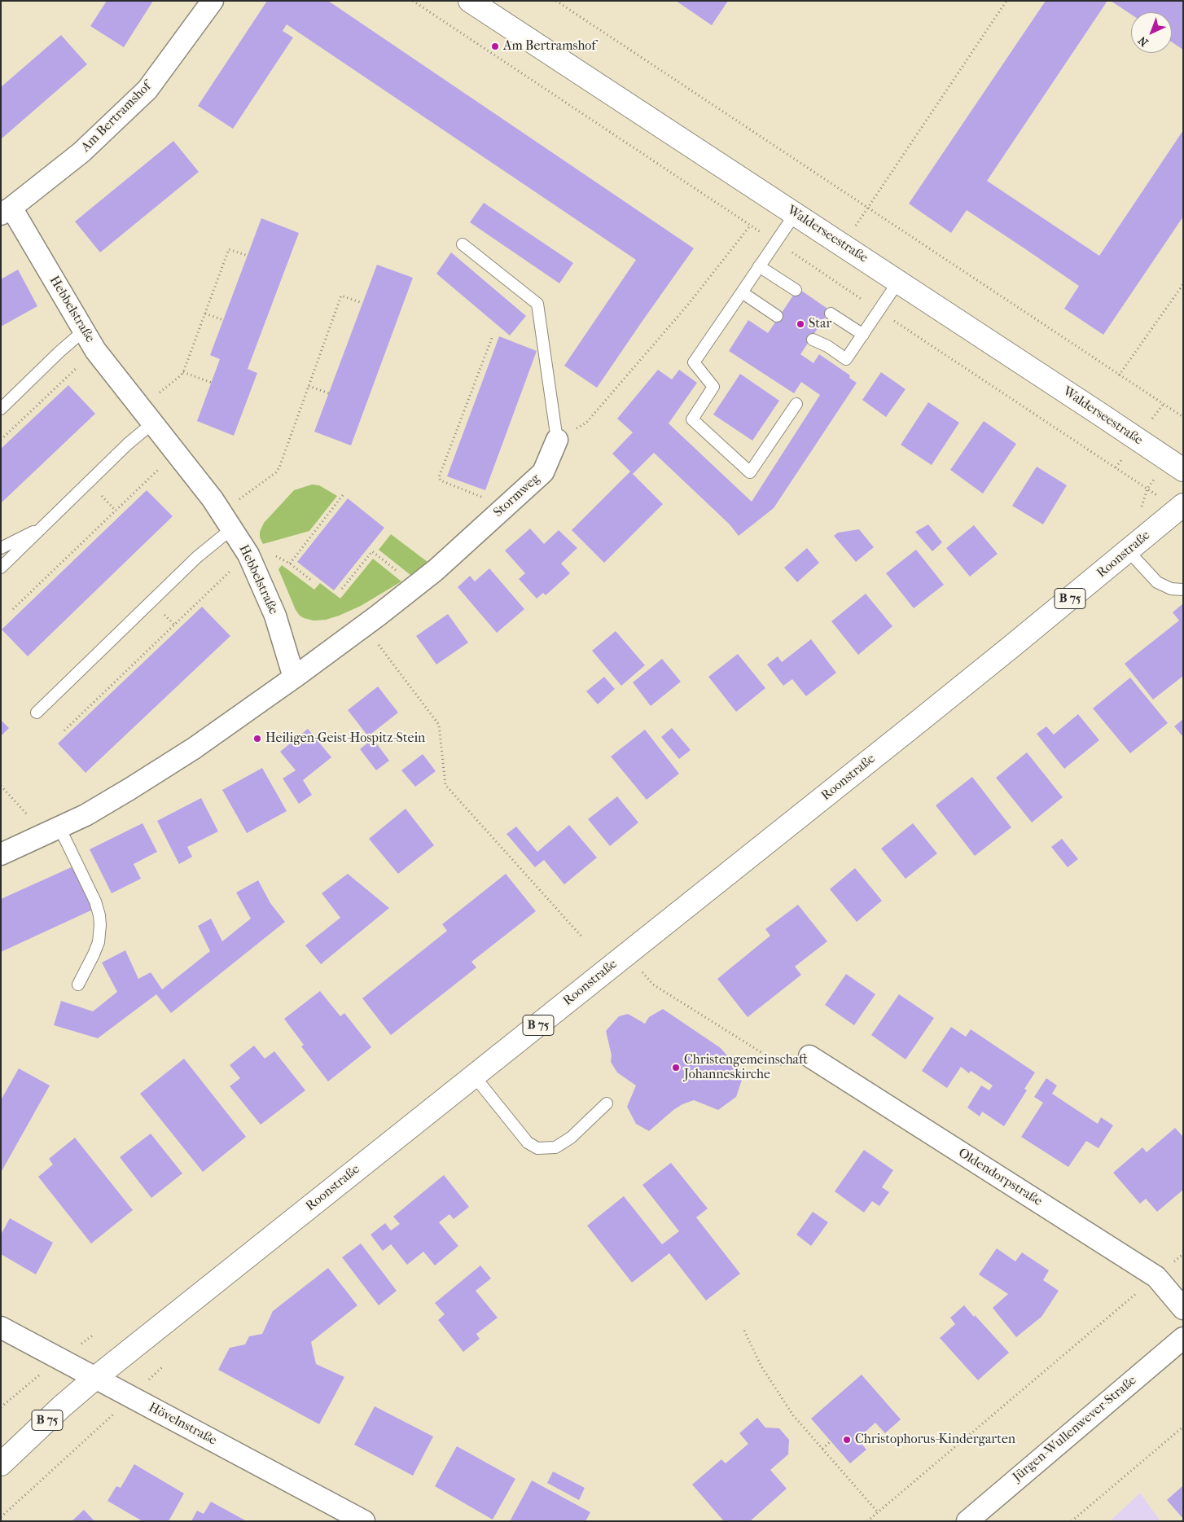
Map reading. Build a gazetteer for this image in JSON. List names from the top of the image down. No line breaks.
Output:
{"streets":{"main road":["Walderseestraße","Roonstraße","B 75"],"street":["Am Bertramshof","Hebbelstraße","Stormweg","Oldendorpstraße","Hövelnstraße","Jürgen-Wullenwever-Straße"]},"crossings":[["Am Bertramshof","Hebbelstraße"],["Hebbelstraße","Stormweg"],["Roonstraße","Hövelnstraße"]],"places":["Am Bertramshof","Star","Heiligen-Geist-Hospitz-Stein","Christengemeinschaft Johanneskirche","Christophorus-Kindergarten"],"north":"bottom left"}
